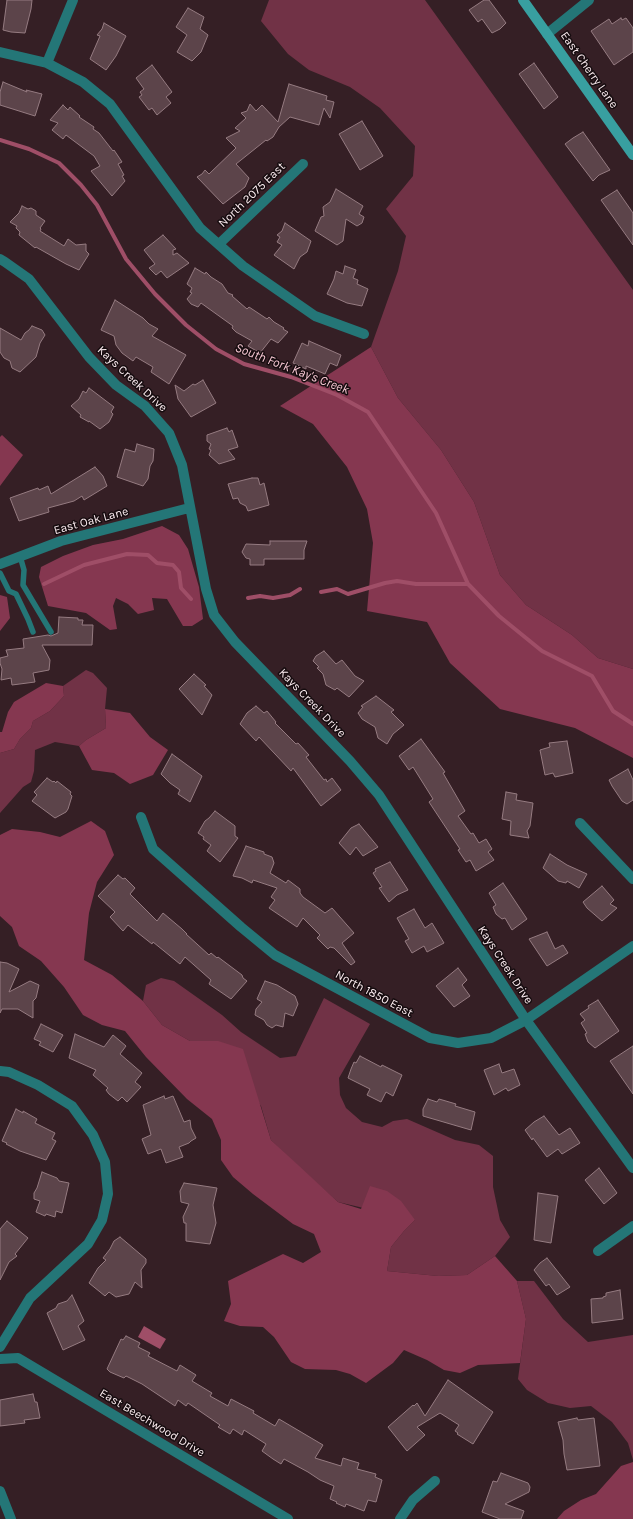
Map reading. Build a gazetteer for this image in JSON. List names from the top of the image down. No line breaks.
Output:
{"streets":{"street":["East Cherry Lane","North 2075 East","Kays Creek Drive","East Oak Lane","North 1850 East","East Beechwood Drive"]},"crossings":[["Kays Creek Drive","East Oak Lane"],["Kays Creek Drive","North 1850 East"]],"water":["South Fork Kay's Creek"]}
